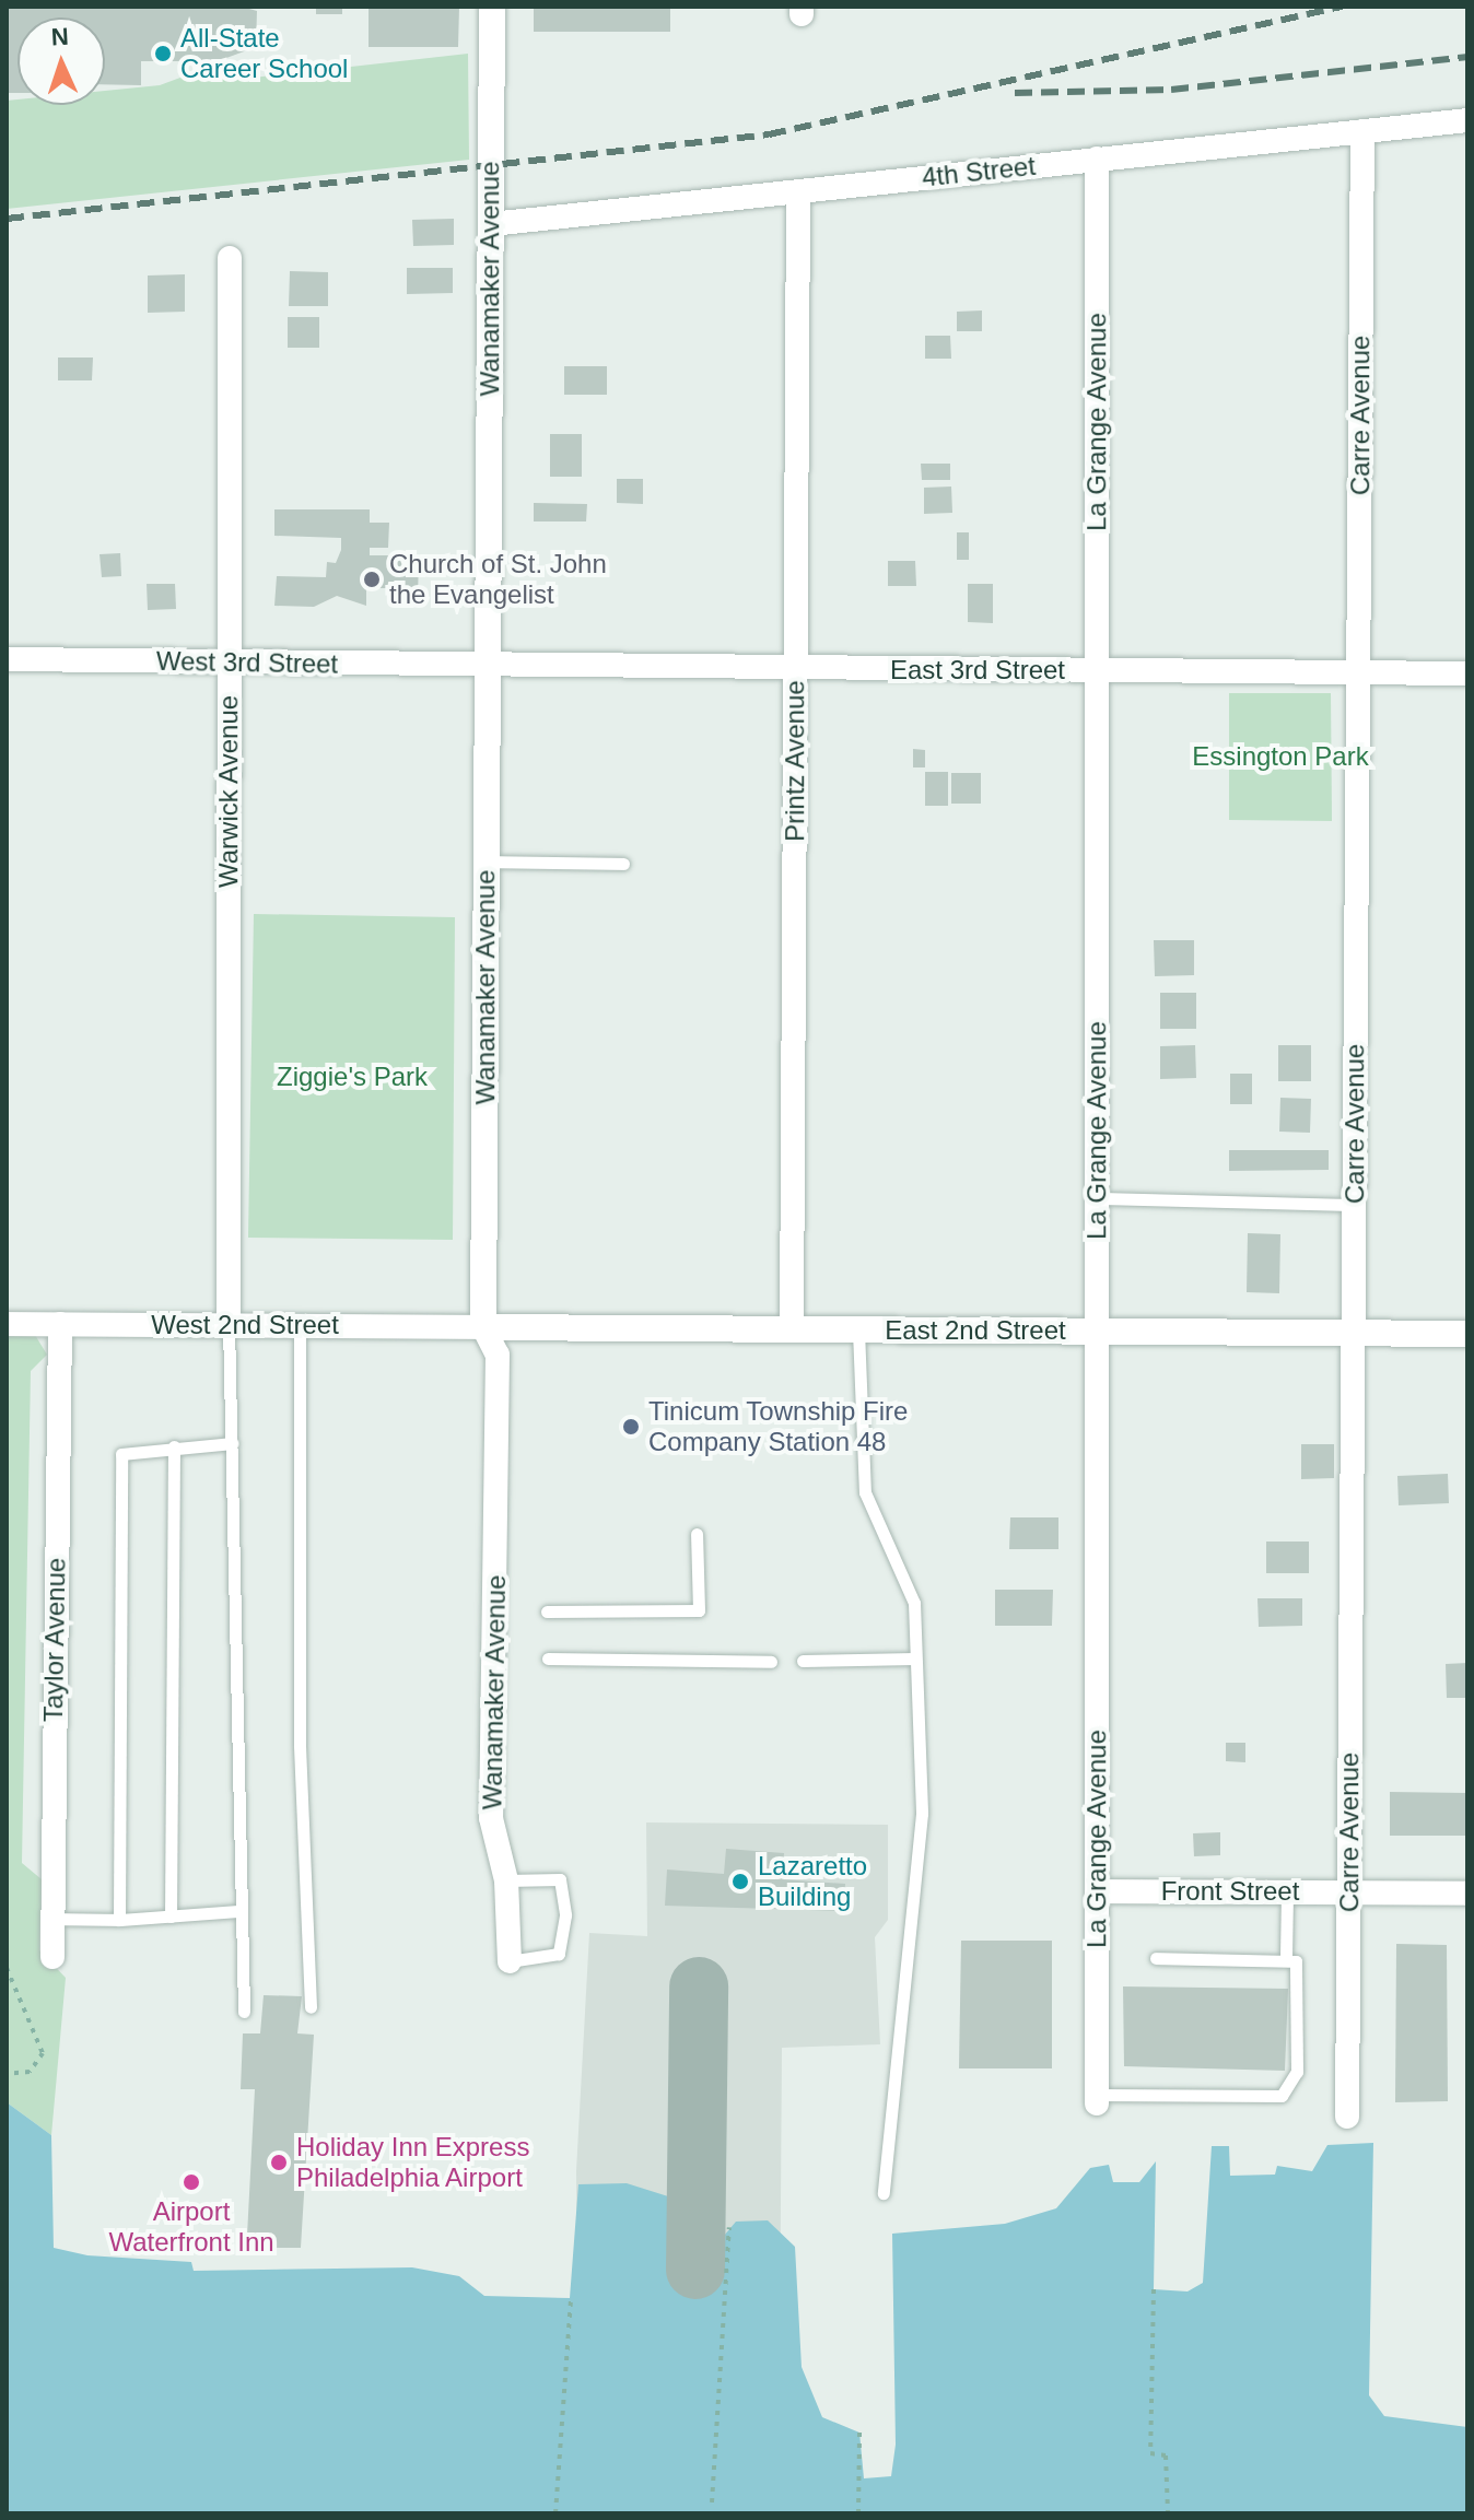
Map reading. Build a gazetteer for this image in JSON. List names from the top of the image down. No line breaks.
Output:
{"streets":{"street":["4th Street","Wanamaker Avenue","Carre Avenue","La Grange Avenue","West 3rd Street","East 3rd Street","Printz Avenue","Warwick Avenue","West 2nd Street","East 2nd Street","Taylor Avenue","Front Street"]},"crossings":[["4th Street","Wanamaker Avenue"],["4th Street","Carre Avenue"],["4th Street","La Grange Avenue"],["4th Street","Printz Avenue"],["Wanamaker Avenue","West 3rd Street"],["Wanamaker Avenue","East 3rd Street"],["Wanamaker Avenue","West 2nd Street"],["Wanamaker Avenue","East 2nd Street"],["Carre Avenue","East 3rd Street"],["Carre Avenue","East 2nd Street"],["Carre Avenue","Front Street"],["La Grange Avenue","East 3rd Street"],["La Grange Avenue","East 2nd Street"],["La Grange Avenue","Front Street"],["West 3rd Street","East 3rd Street"],["West 3rd Street","Warwick Avenue"],["East 3rd Street","Printz Avenue"],["Printz Avenue","East 2nd Street"],["Warwick Avenue","West 2nd Street"],["West 2nd Street","East 2nd Street"],["West 2nd Street","Taylor Avenue"]],"parks":["Essington Park","Ziggie's Park"],"places":["All-State Career School","Church of St. John the Evangelist","Tinicum Township Fire Company Station 48","Lazaretto Building","Holiday Inn Express Philadelphia Airport","Airport Waterfront Inn"],"north":"top"}
